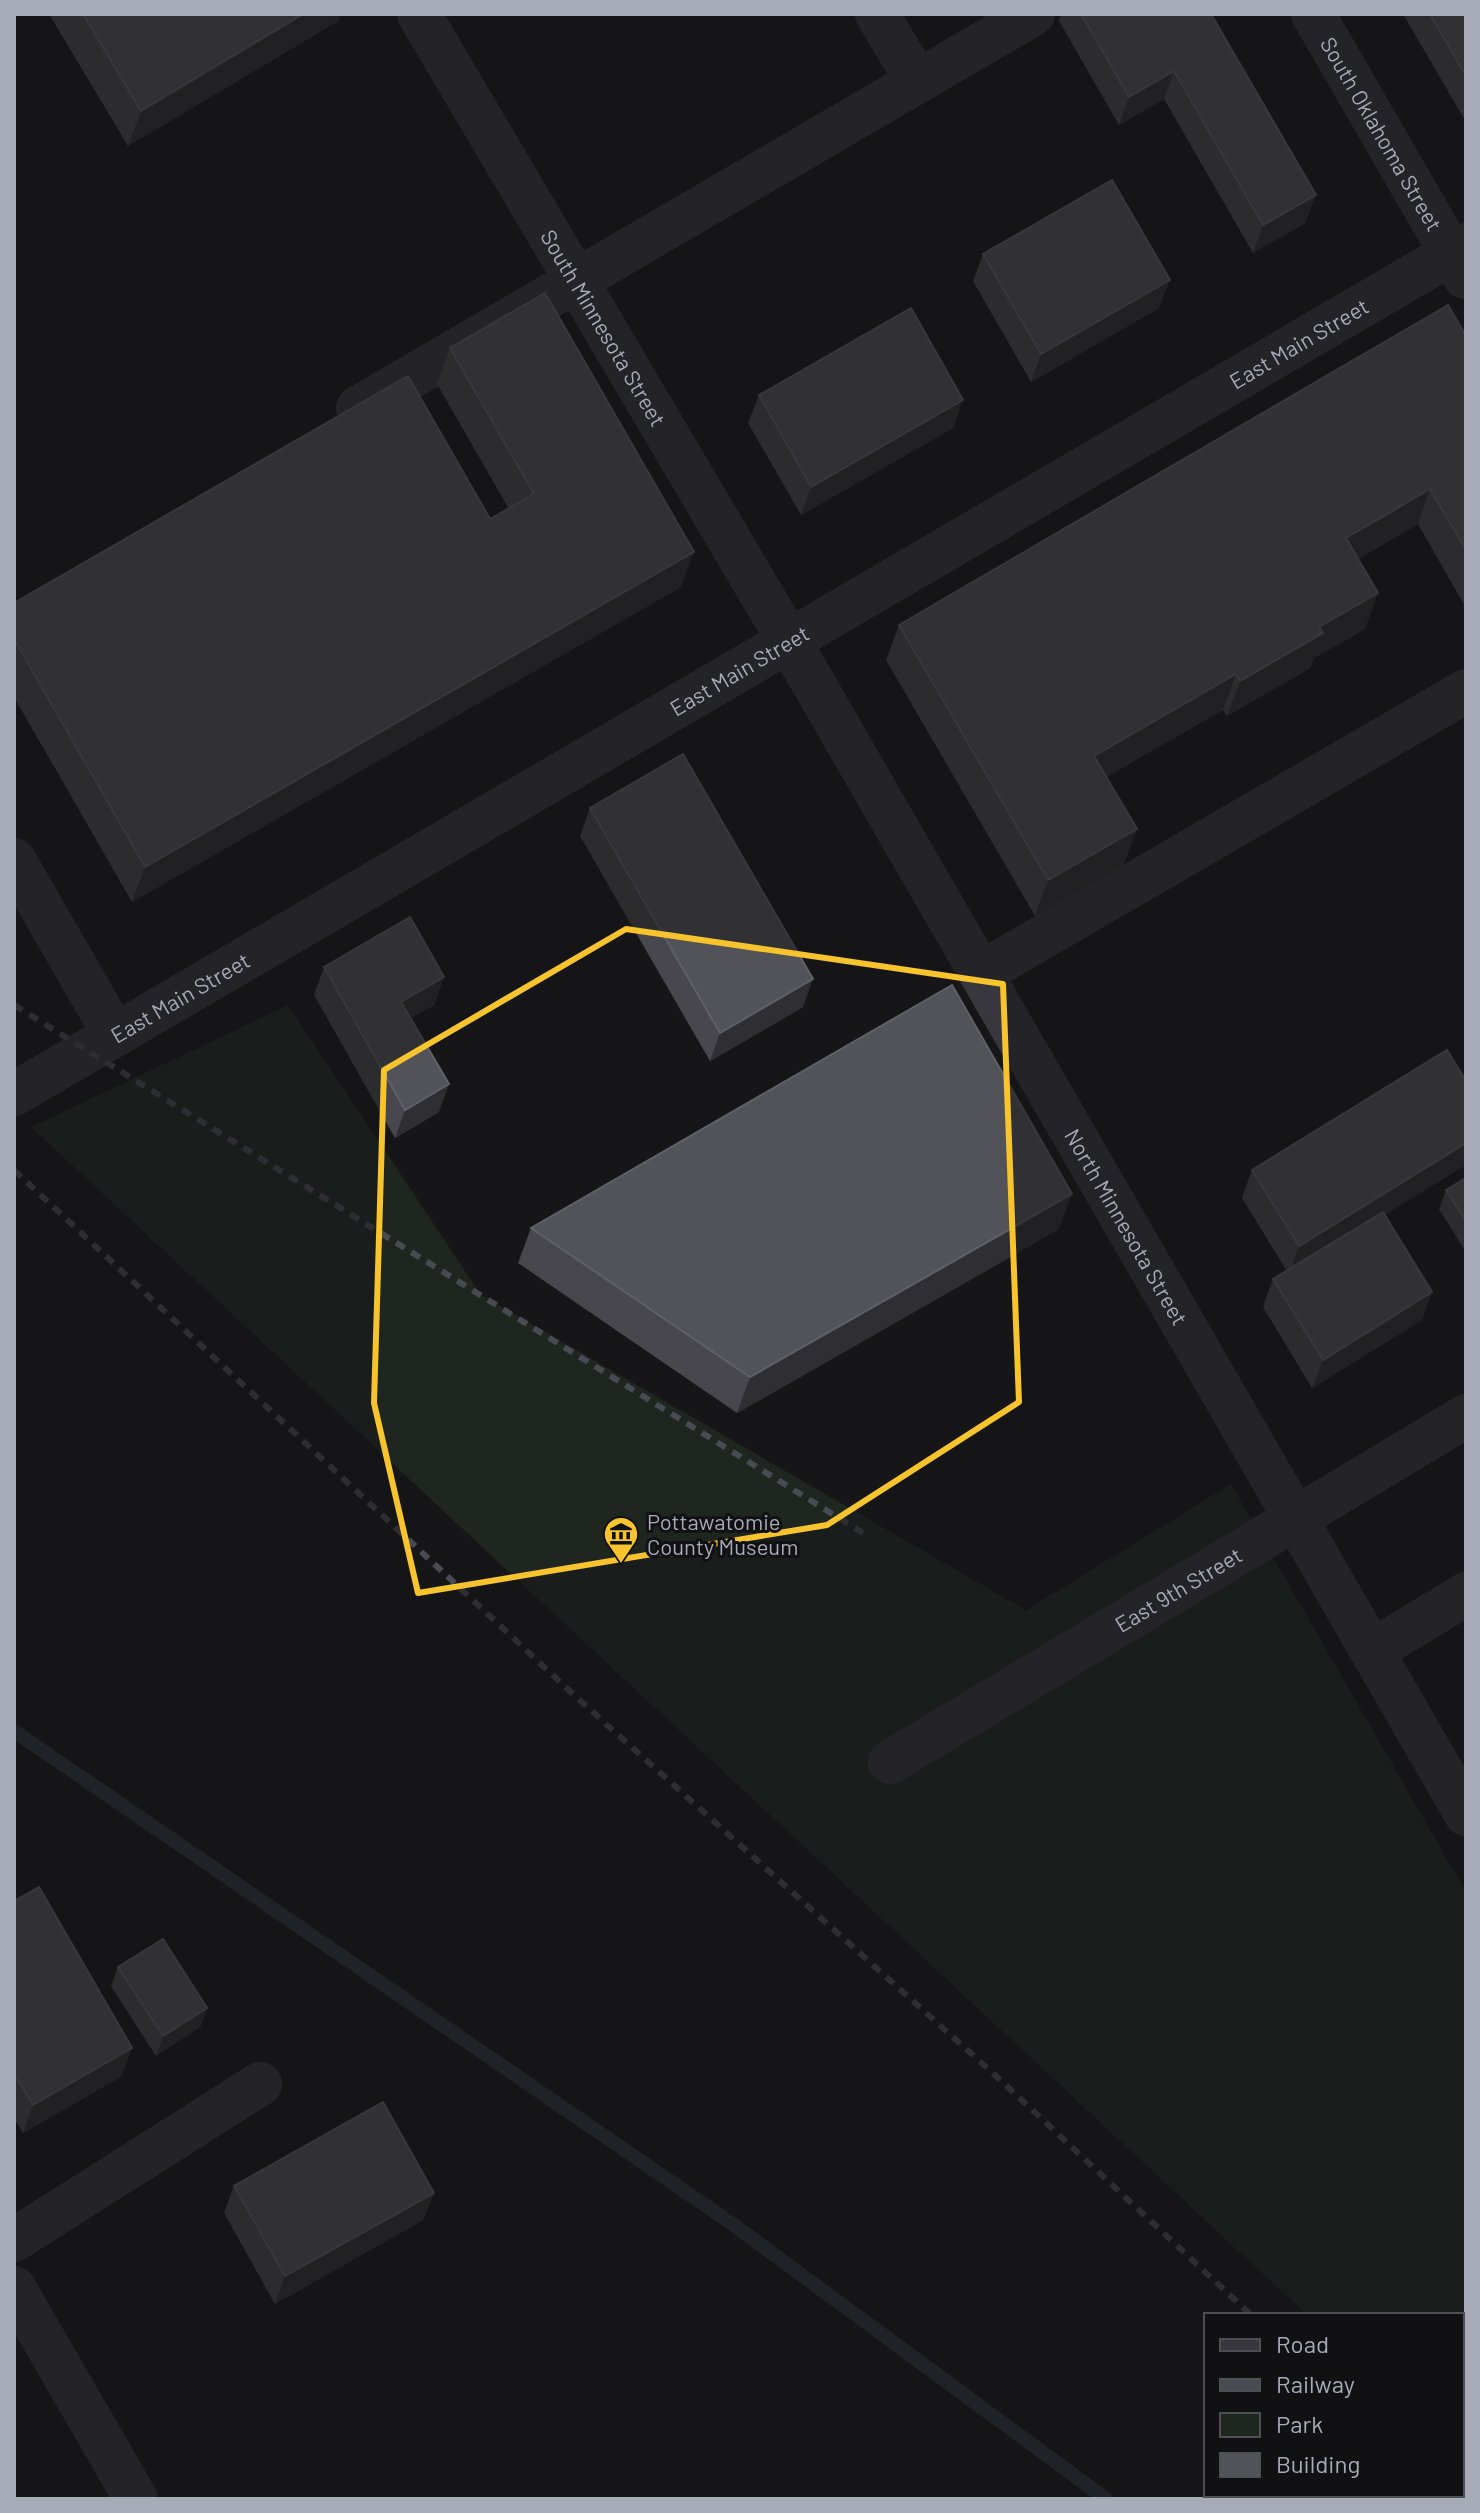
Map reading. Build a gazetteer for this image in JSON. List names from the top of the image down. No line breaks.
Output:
{"streets":{"street":["South Oklahoma Street","South Minnesota Street","East Main Street","North Minnesota Street","East 9th Street"]},"crossings":[["South Oklahoma Street","East Main Street"],["South Minnesota Street","East Main Street"],["South Minnesota Street","North Minnesota Street"],["East Main Street","North Minnesota Street"],["North Minnesota Street","East 9th Street"]],"places":{"museum":["Pottawatomie County Museum"]},"legend":["Road","Railway","Park","Building"]}
